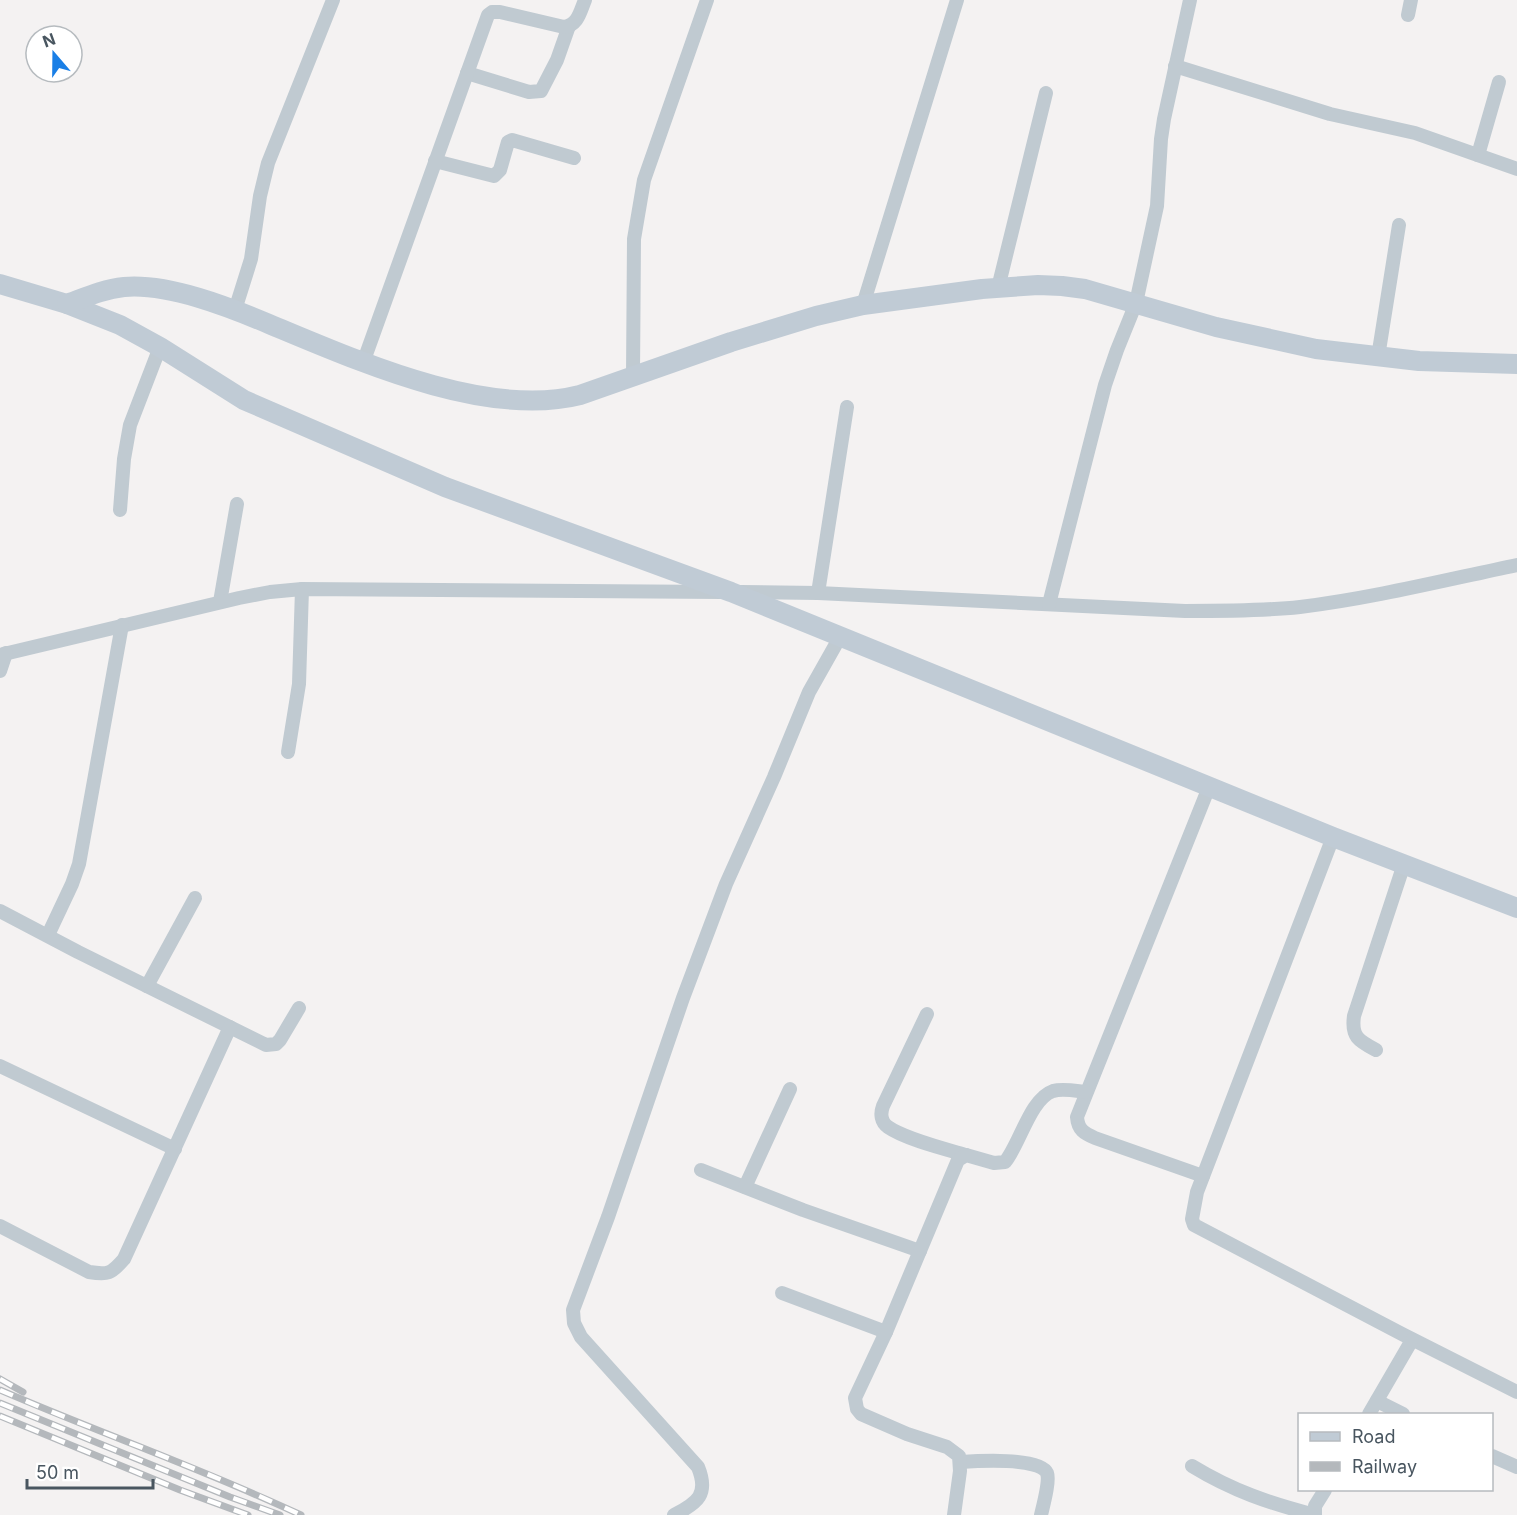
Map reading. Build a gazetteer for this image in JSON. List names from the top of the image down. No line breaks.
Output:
{"legend":["Road","Railway"],"scale_bar":"50 m","north":"top"}
